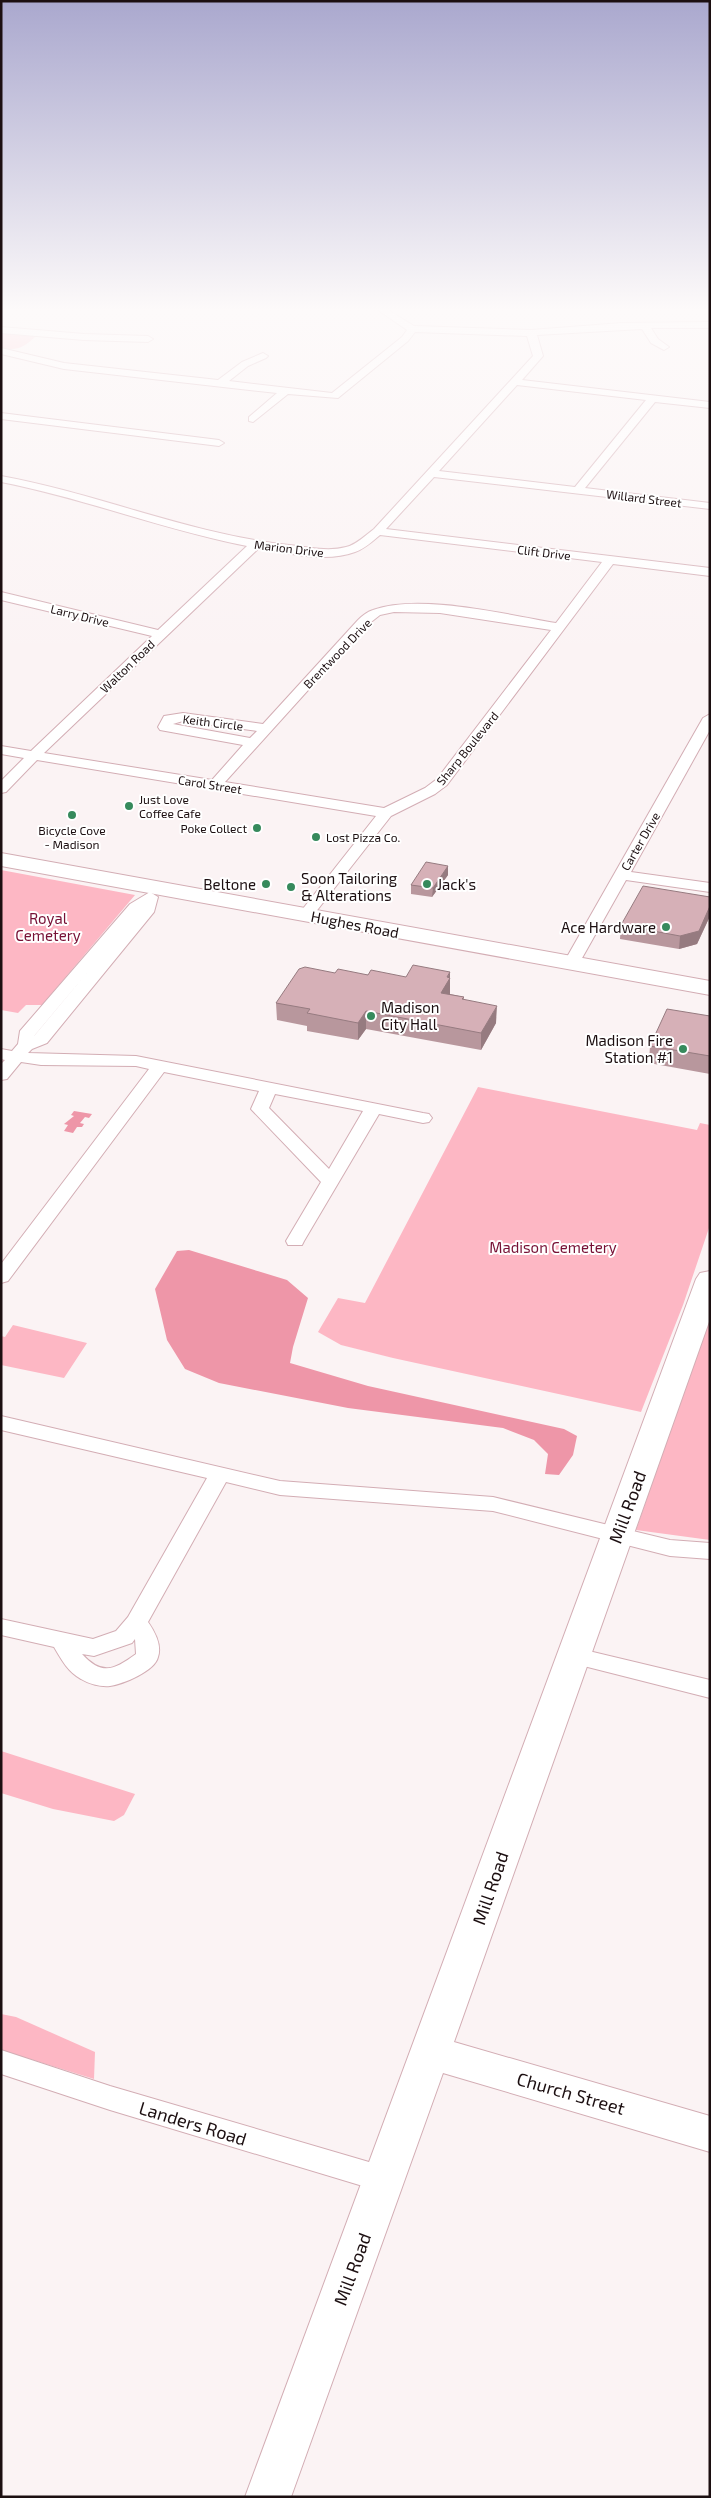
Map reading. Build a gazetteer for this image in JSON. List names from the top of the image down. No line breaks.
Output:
{"streets":{"street":["Willard Street","Marion Drive","Clift Drive","Larry Drive","Brentwood Drive","Walton Road","Keith Circle","Sharp Boulevard","Carol Street","Carter Drive","Hughes Road","Mill Road","Church Street","Landers Road"]},"crossings":[["Willard Street","Marion Drive"],["Marion Drive","Clift Drive"],["Marion Drive","Walton Road"],["Clift Drive","Sharp Boulevard"],["Larry Drive","Walton Road"],["Brentwood Drive","Keith Circle"],["Brentwood Drive","Sharp Boulevard"],["Brentwood Drive","Carol Street"],["Walton Road","Carol Street"],["Sharp Boulevard","Carol Street"],["Sharp Boulevard","Hughes Road"],["Carter Drive","Hughes Road"],["Mill Road","Church Street"],["Mill Road","Landers Road"]],"parks":["Royal Cemetery","Madison Cemetery"],"places":["Just Love Coffee Cafe","Bicycle Cove - Madison","Poke Collect","Lost Pizza Co.","Beltone","Jack's","Soon Tailoring & Alterations","Ace Hardware","Madison City Hall","Madison Fire Station #1"]}
